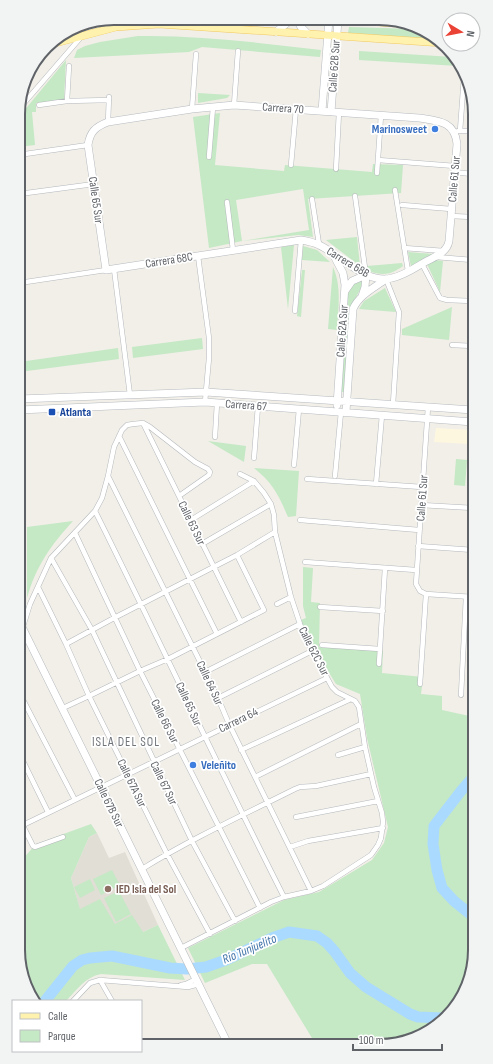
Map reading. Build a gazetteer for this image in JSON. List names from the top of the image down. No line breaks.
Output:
{"streets":{"street":["Calle 62B Sur","Carrera 70","Calle 61 Sur","Calle 65 Sur","Carrera 68C","Carrera 68B","Calle 62A Sur","Carrera 67","Calle 63 Sur","Calle 62C Sur","Calle 64 Sur","Carrera 64","Calle 66 Sur","Calle 67A Sur","Calle 67 Sur","Calle 67B Sur"]},"crossings":[["Calle 62B Sur","Carrera 70"],["Carrera 70","Calle 61 Sur"],["Carrera 70","Calle 65 Sur"],["Calle 61 Sur","Carrera 68B"],["Calle 61 Sur","Carrera 67"],["Calle 65 Sur","Carrera 68C"],["Calle 65 Sur","Carrera 67"],["Calle 65 Sur","Carrera 64"],["Carrera 68C","Carrera 68B"],["Carrera 68B","Calle 62A Sur"],["Calle 62A Sur","Carrera 67"],["Calle 62C Sur","Carrera 64"],["Calle 64 Sur","Carrera 64"],["Carrera 64","Calle 66 Sur"],["Carrera 64","Calle 67A Sur"],["Carrera 64","Calle 67 Sur"],["Carrera 64","Calle 67B Sur"]],"districts":["ISLA DEL SOL"],"water":["Río Tunjuelito"],"places":{"other":["Marinosweet","Veleñito","IED Isla del Sol"],"transit":["Atlanta"]},"legend":["Calle","Parque"],"scale_bar":"100 m","north":"right"}
